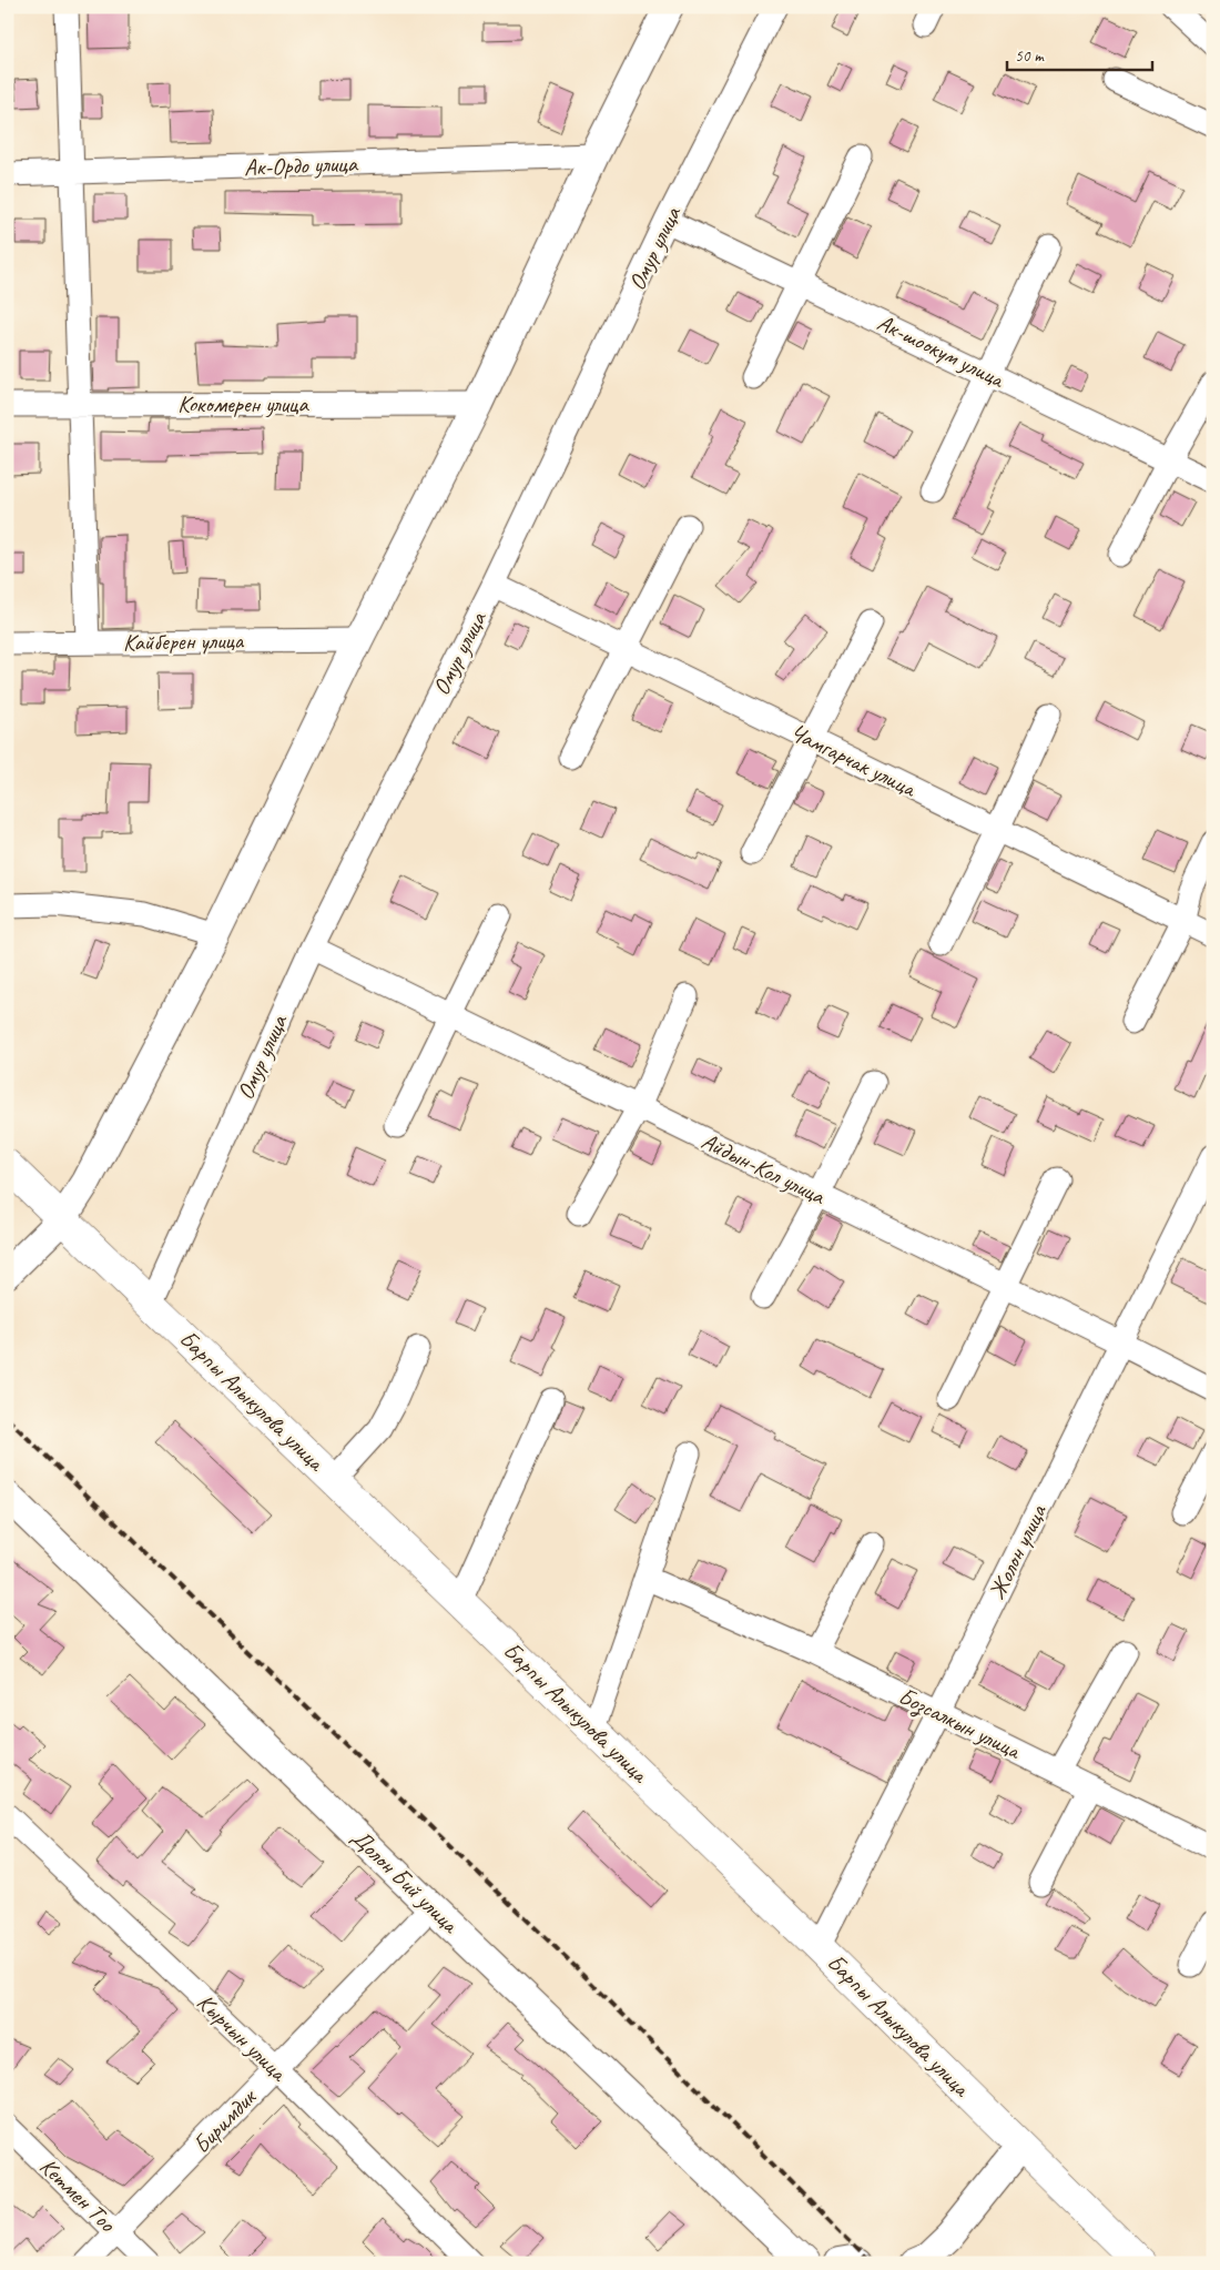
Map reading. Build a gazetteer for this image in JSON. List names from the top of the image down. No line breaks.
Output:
{"streets":{"main road":["Барпы Алыкулова улица"],"street":["Ак-Ордо улица","Омур улица","Ак-шоокум улица","Кокомерен улица","Кайберен улица","Чамгарчак улица","Айдын-Кол улица","Жолон улица","Бозсалкын улица","Долон Бий улица","Кырчын улица","Биримдик","Кетмен Тоо"]},"crossings":[["Омур улица","Ак-шоокум улица"],["Омур улица","Чамгарчак улица"],["Омур улица","Айдын-Кол улица"],["Омур улица","Барпы Алыкулова улица"],["Айдын-Кол улица","Жолон улица"],["Барпы Алыкулова улица","Жолон улица"],["Жолон улица","Бозсалкын улица"],["Долон Бий улица","Биримдик"],["Кырчын улица","Биримдик"],["Биримдик","Кетмен Тоо"]],"scale_bar":"50 m"}
